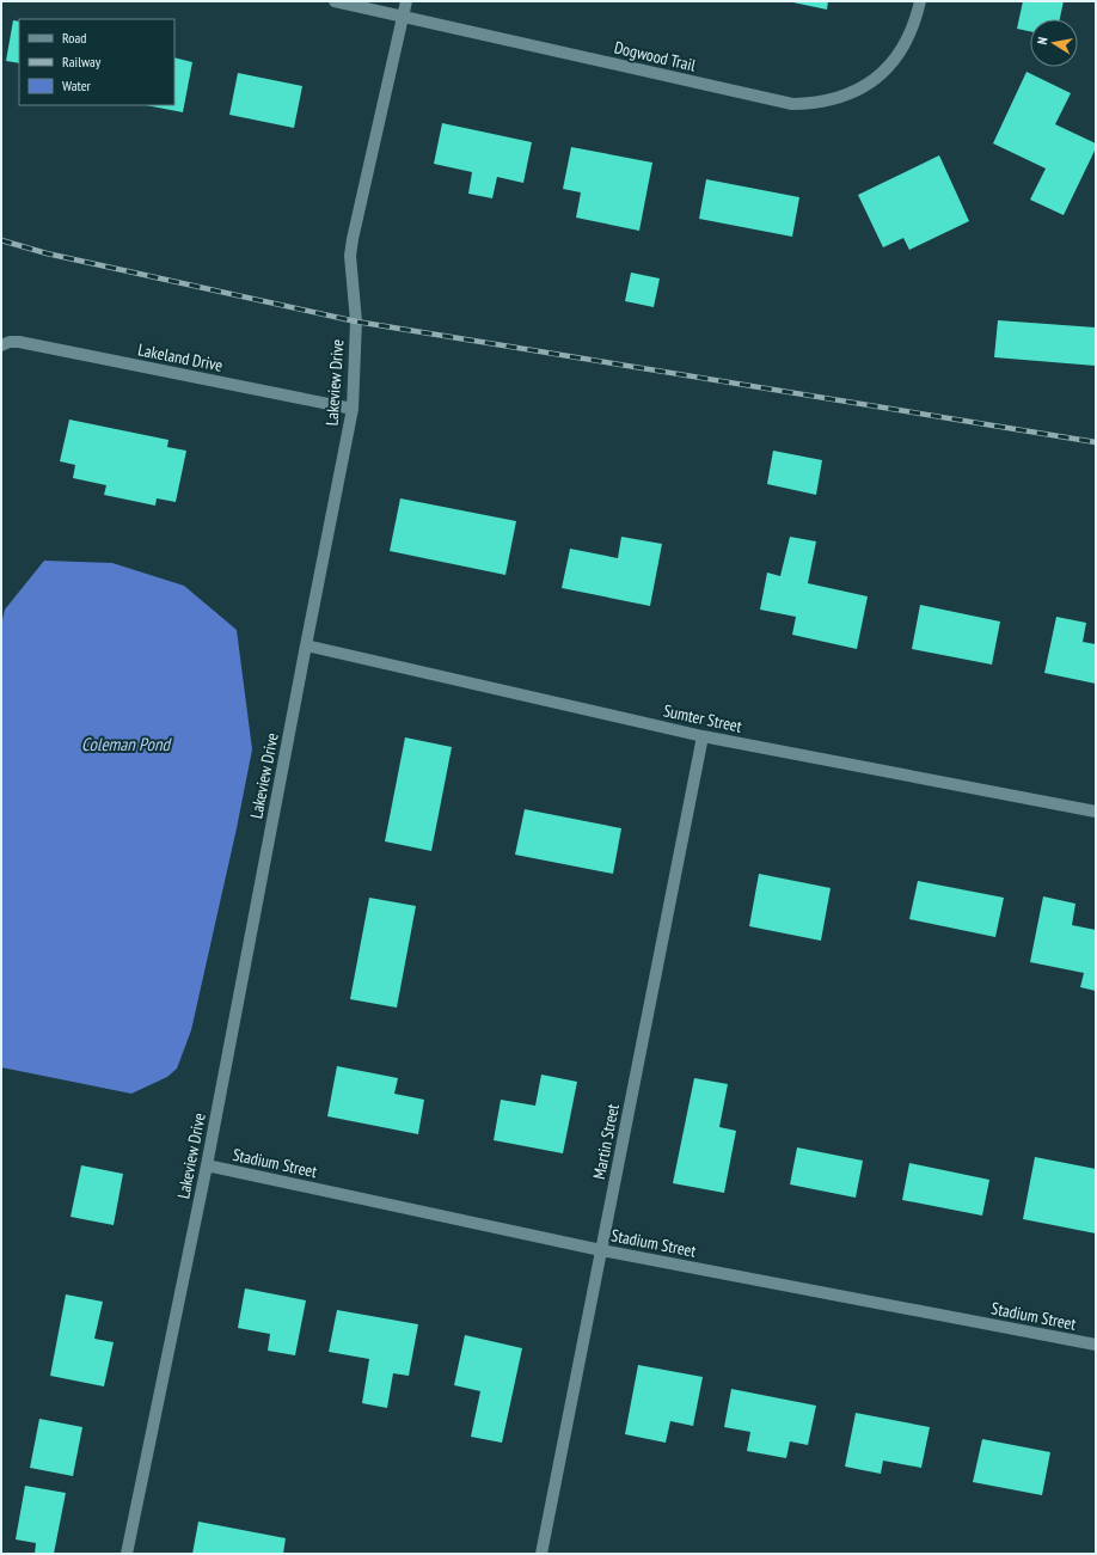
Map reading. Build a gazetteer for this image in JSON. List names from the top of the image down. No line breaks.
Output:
{"streets":{"street":["Dogwood Trail","Lakeland Drive","Lakeview Drive","Sumter Street","Martin Street","Stadium Street"]},"crossings":[["Dogwood Trail","Lakeview Drive"],["Lakeland Drive","Lakeview Drive"],["Lakeview Drive","Sumter Street"],["Lakeview Drive","Stadium Street"],["Sumter Street","Martin Street"],["Martin Street","Stadium Street"]],"water":["Coleman Pond"],"legend":["Road","Railway","Water"],"north":"left"}
